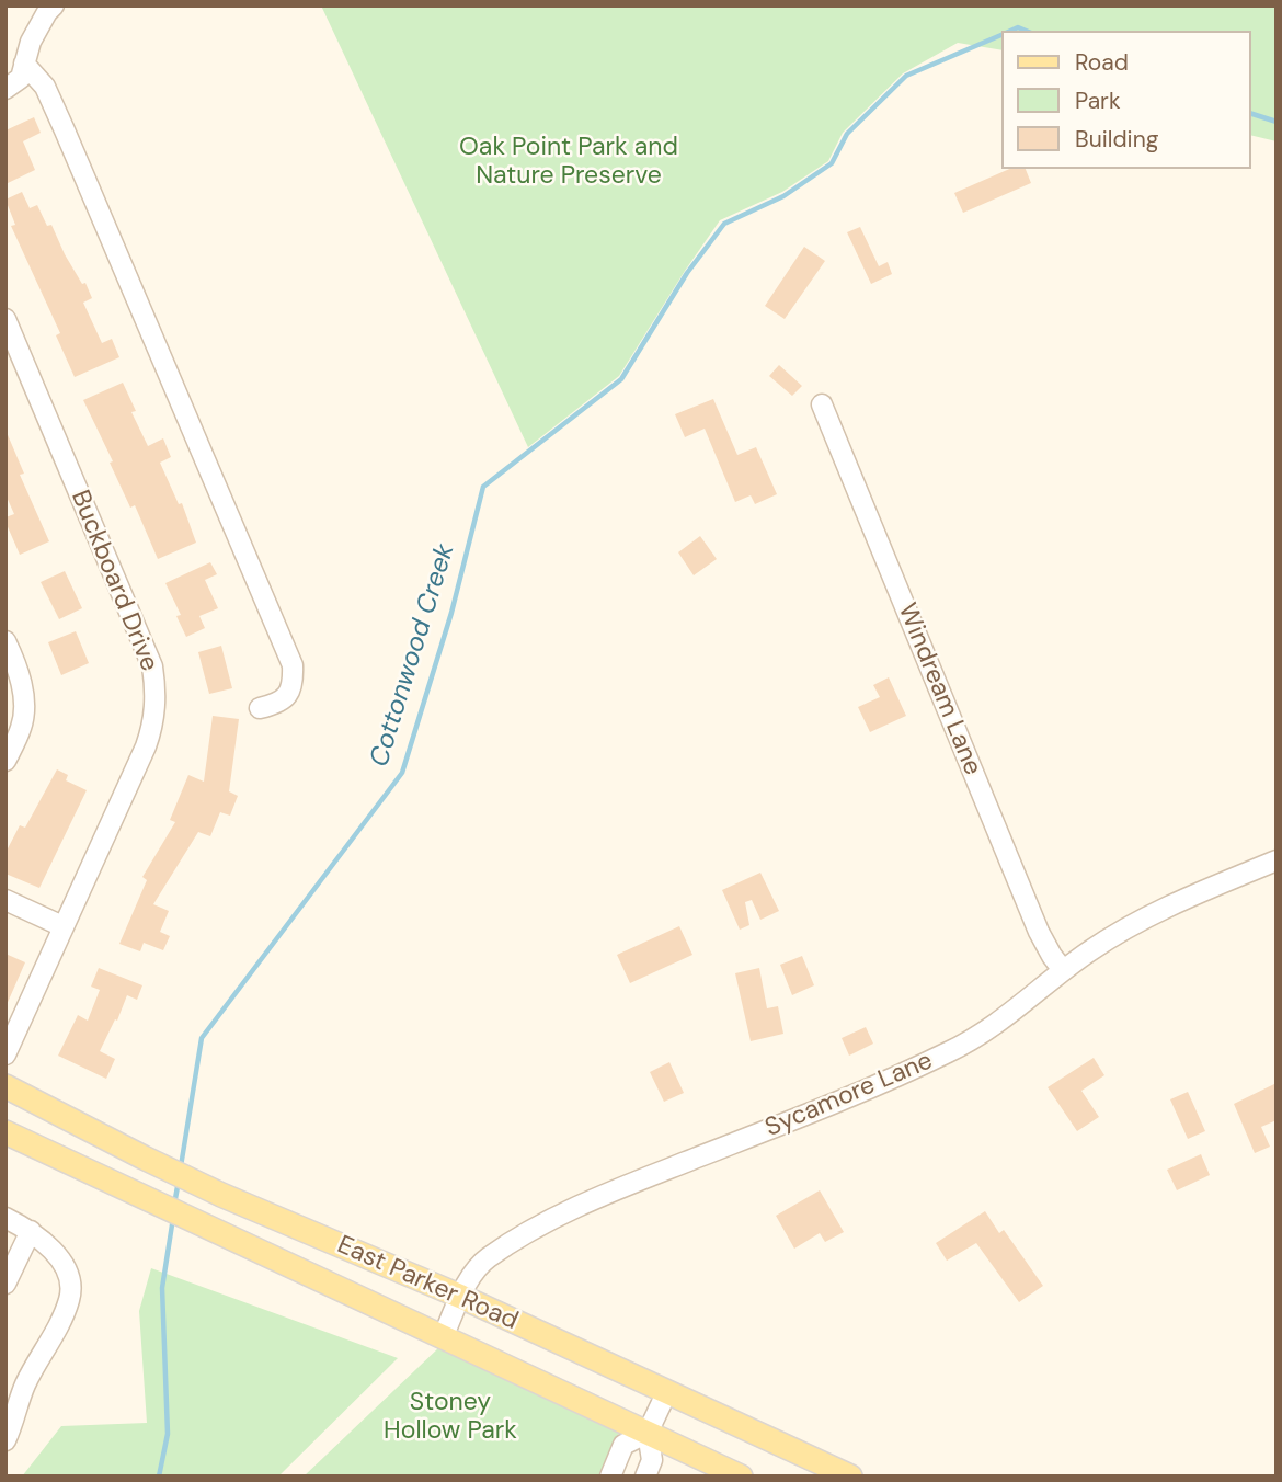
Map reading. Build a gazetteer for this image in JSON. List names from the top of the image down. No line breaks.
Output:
{"streets":{"main road":["East Parker Road"],"street":["Buckboard Drive","Windream Lane","Sycamore Lane"]},"crossings":[["Windream Lane","Sycamore Lane"],["Sycamore Lane","East Parker Road"]],"water":["Cottonwood Creek"],"parks":["Oak Point Park and Nature Preserve","Stoney Hollow Park"],"legend":["Road","Park","Building"]}
